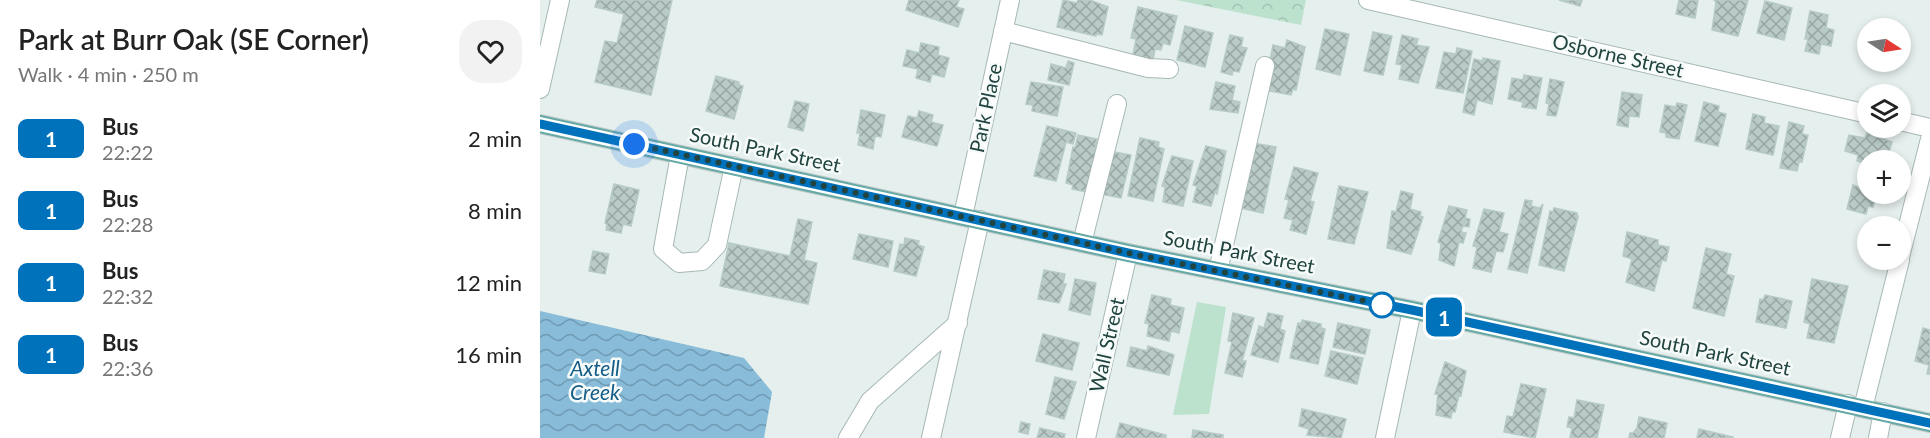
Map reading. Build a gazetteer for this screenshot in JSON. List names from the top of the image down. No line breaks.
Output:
{"streets":{"main road":["South Park Street"],"street":["Osborne Street","Park Place","Wall Street"]},"crossings":[["Park Place","South Park Street"],["South Park Street","Wall Street"]],"water":["Axtell Creek"],"lines":["bus line 1"],"north":"right","page":{"heading":["Park at Burr Oak (SE Corner)","Walk · 4 min · 250 m"],"on_map":"1","map_buttons":["+","−"],"list":[{"mark":"1","name":"Bus","note":"22:22","value":"2 min"},{"mark":"1","name":"Bus","note":"22:28","value":"8 min"},{"mark":"1","name":"Bus","note":"22:32","value":"12 min"},{"mark":"1","name":"Bus","note":"22:36","value":"16 min"}]}}
